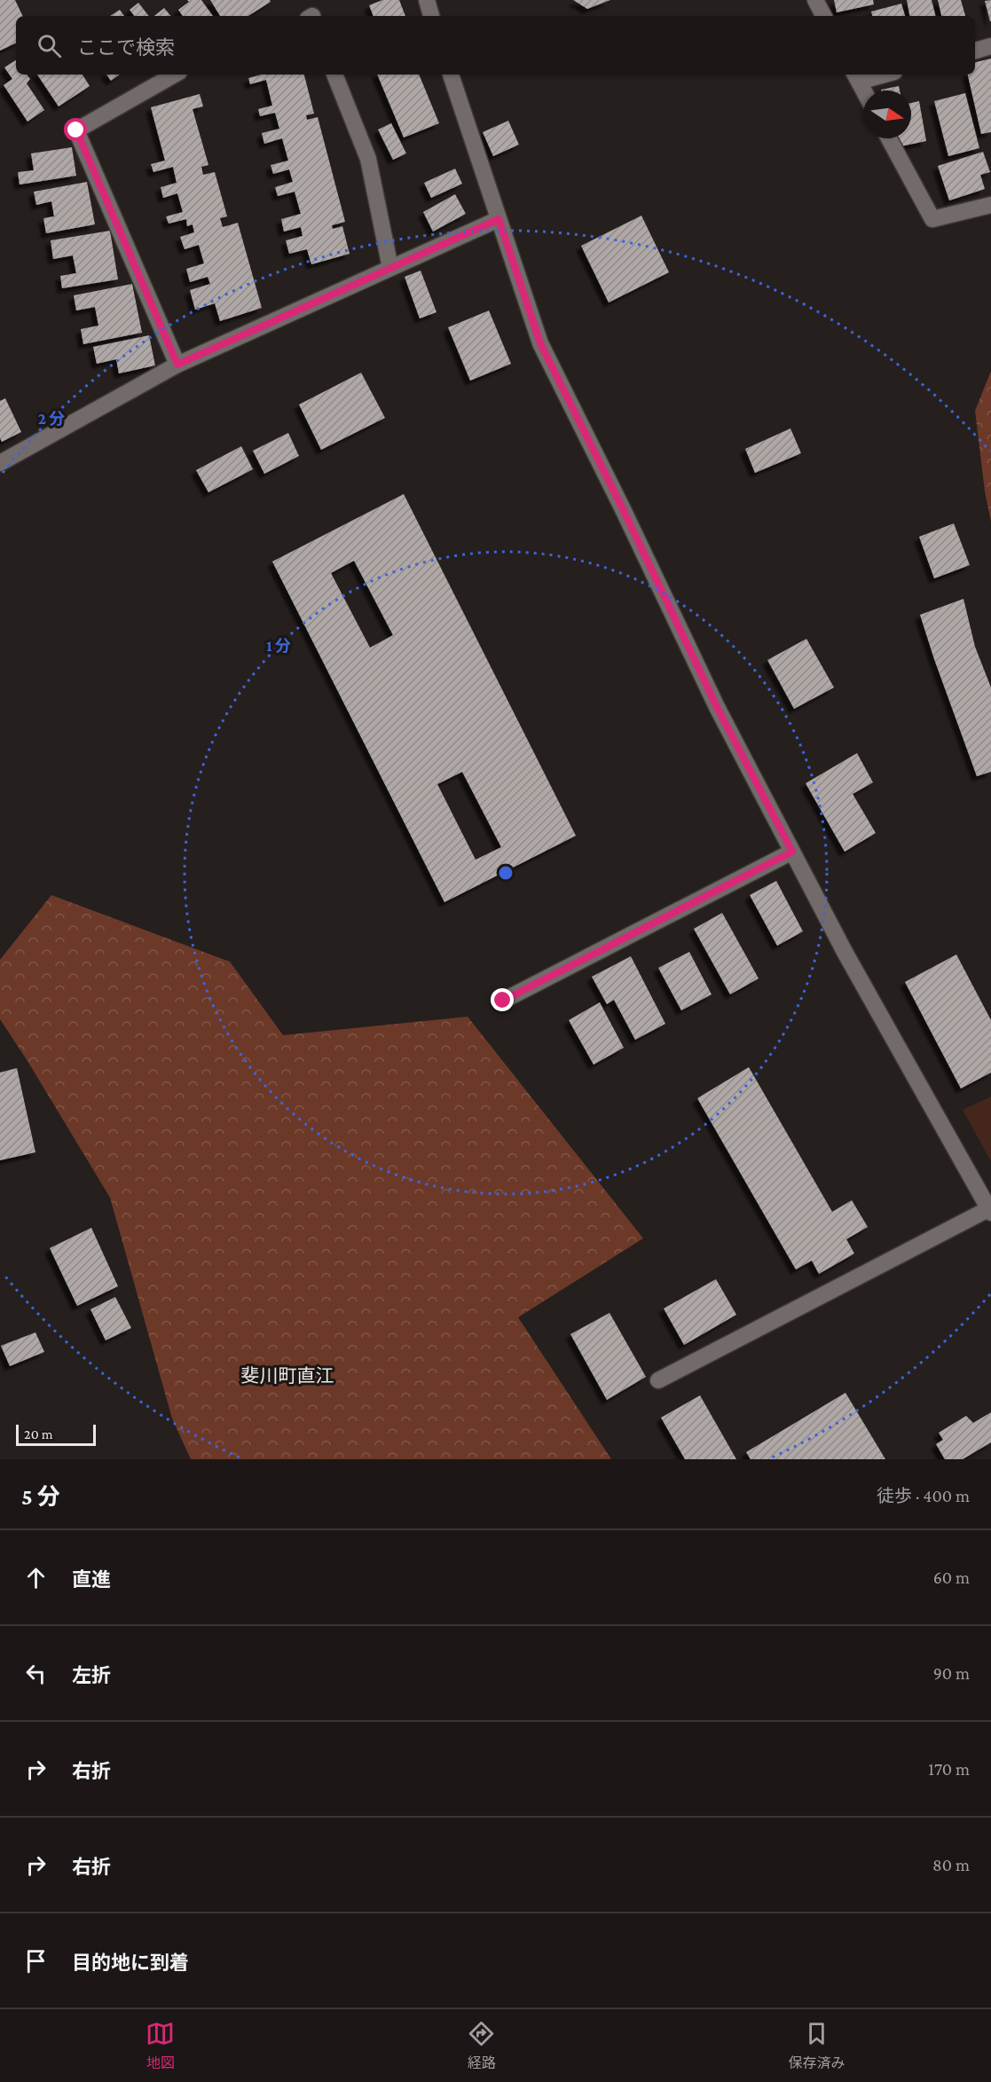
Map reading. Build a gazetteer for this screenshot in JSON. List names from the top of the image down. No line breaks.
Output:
{"districts":["斐川町直江"],"scale_bar":"20 m","north":"right","page":{"search":"ここで検索","scale":"20 m","heading":["5 分","徒歩 · 400 m"],"list":[["直進","60 m"],["左折","90 m"],["右折","170 m"],["右折","80 m"],"目的地に到着"],"nav":["地図","経路","保存済み"]},"rings":["2 分","1 分"]}
